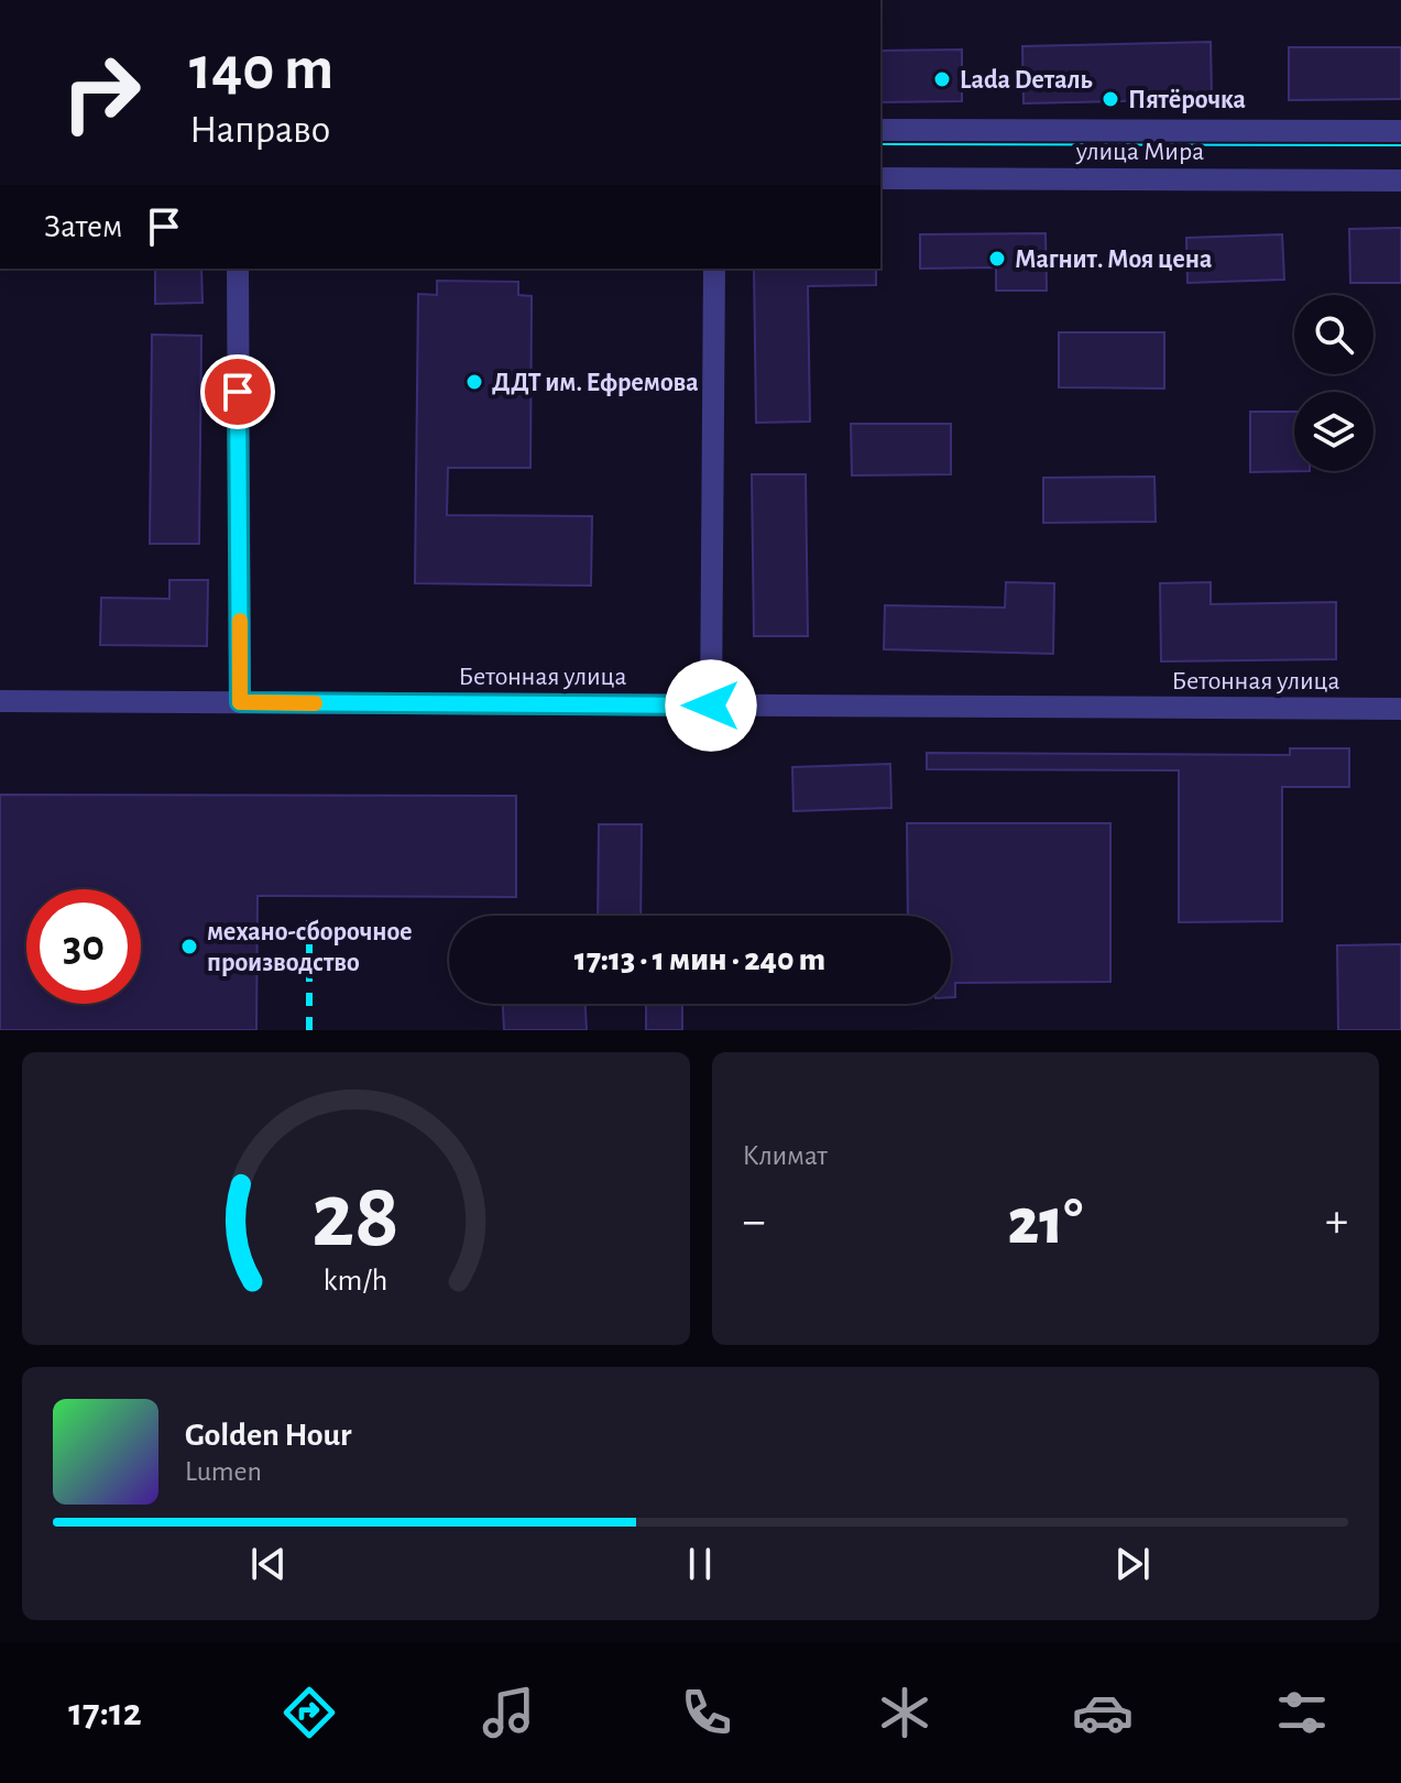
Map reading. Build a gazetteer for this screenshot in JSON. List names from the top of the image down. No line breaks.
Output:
{"streets":{"street":["улица Мира","Бетонная улица"]},"places":["Lada Dеталь","Пятёрочка","Магнит. Моя цена","ДДТ им. Ефремова","механо-сборочное производство"],"page":{"turn":["140 m","Направо"],"then":"Затем","limit":"30","trip":"17:13 · 1 мин · 240 m","tile":"Климат","heat":["−","21°","+"],"song":["Golden Hour","Lumen"],"tabs":"17:12","gauge":["28","km/h"]}}
